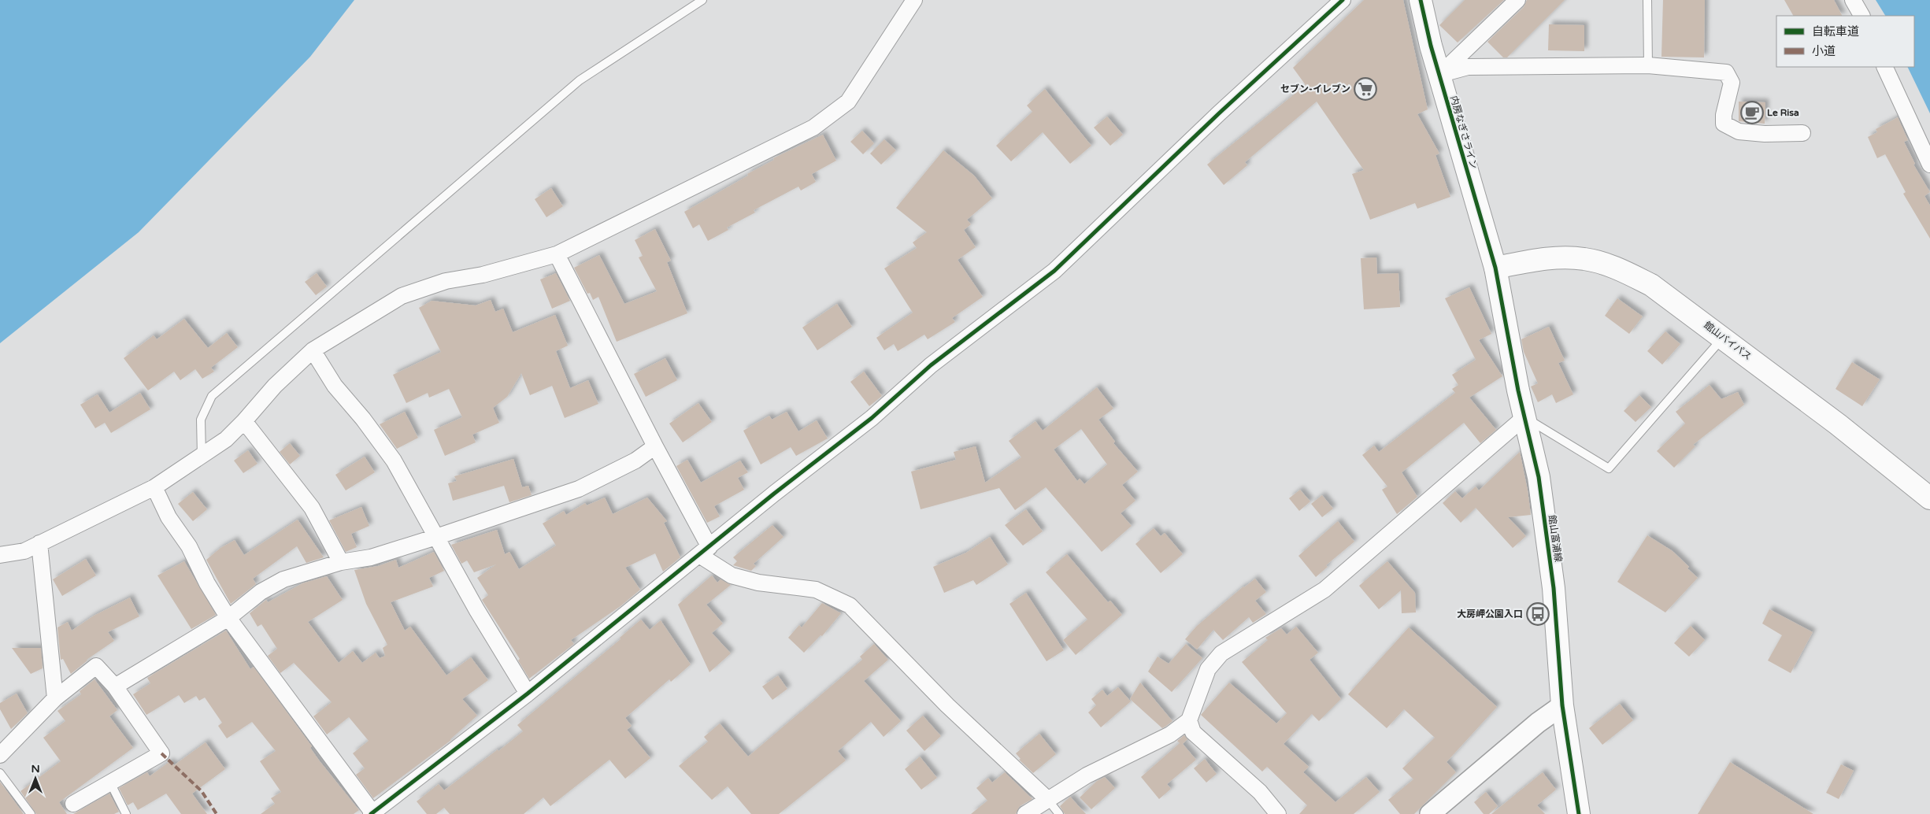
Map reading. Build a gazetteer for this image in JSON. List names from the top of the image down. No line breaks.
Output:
{"streets":{"main road":["内房なぎさライン","館山バイパス","館山富浦線"]},"crossings":[["内房なぎさライン","館山バイパス"],["内房なぎさライン","館山富浦線"],["館山バイパス","館山富浦線"]],"places":{"supermarket":["セブン-イレブン"],"cafe":["Le Risa"],"bus stop":["大房岬公園入口"]},"legend":["自転車道","小道"],"north":"top"}
